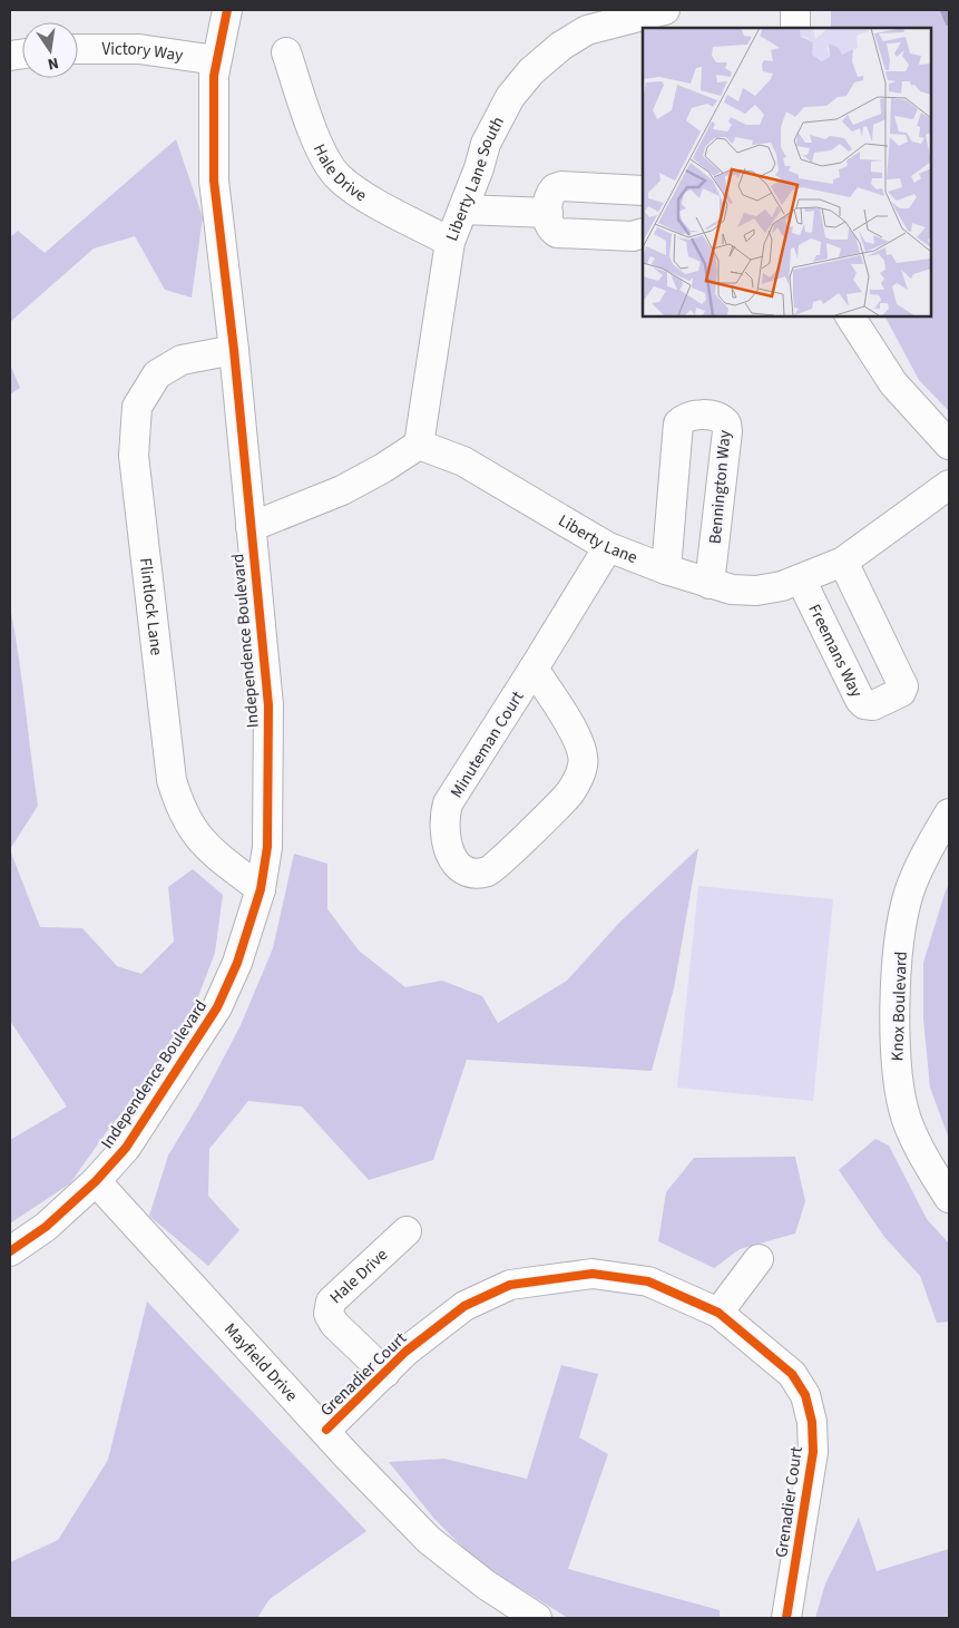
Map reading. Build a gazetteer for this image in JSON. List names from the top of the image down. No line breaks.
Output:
{"streets":{"street":["Victory Way","Hale Drive","Liberty Lane South","Bennington Way","Liberty Lane","Flintlock Lane","Independence Boulevard","Freemans Way","Minuteman Court","Knox Boulevard","Mayfield Drive","Grenadier Court"]},"crossings":[["Victory Way","Independence Boulevard"],["Hale Drive","Liberty Lane South"],["Hale Drive","Grenadier Court"],["Liberty Lane South","Liberty Lane"],["Bennington Way","Liberty Lane"],["Liberty Lane","Freemans Way"],["Liberty Lane","Minuteman Court"],["Flintlock Lane","Independence Boulevard"],["Independence Boulevard","Mayfield Drive"],["Mayfield Drive","Grenadier Court"]],"north":"bottom"}
